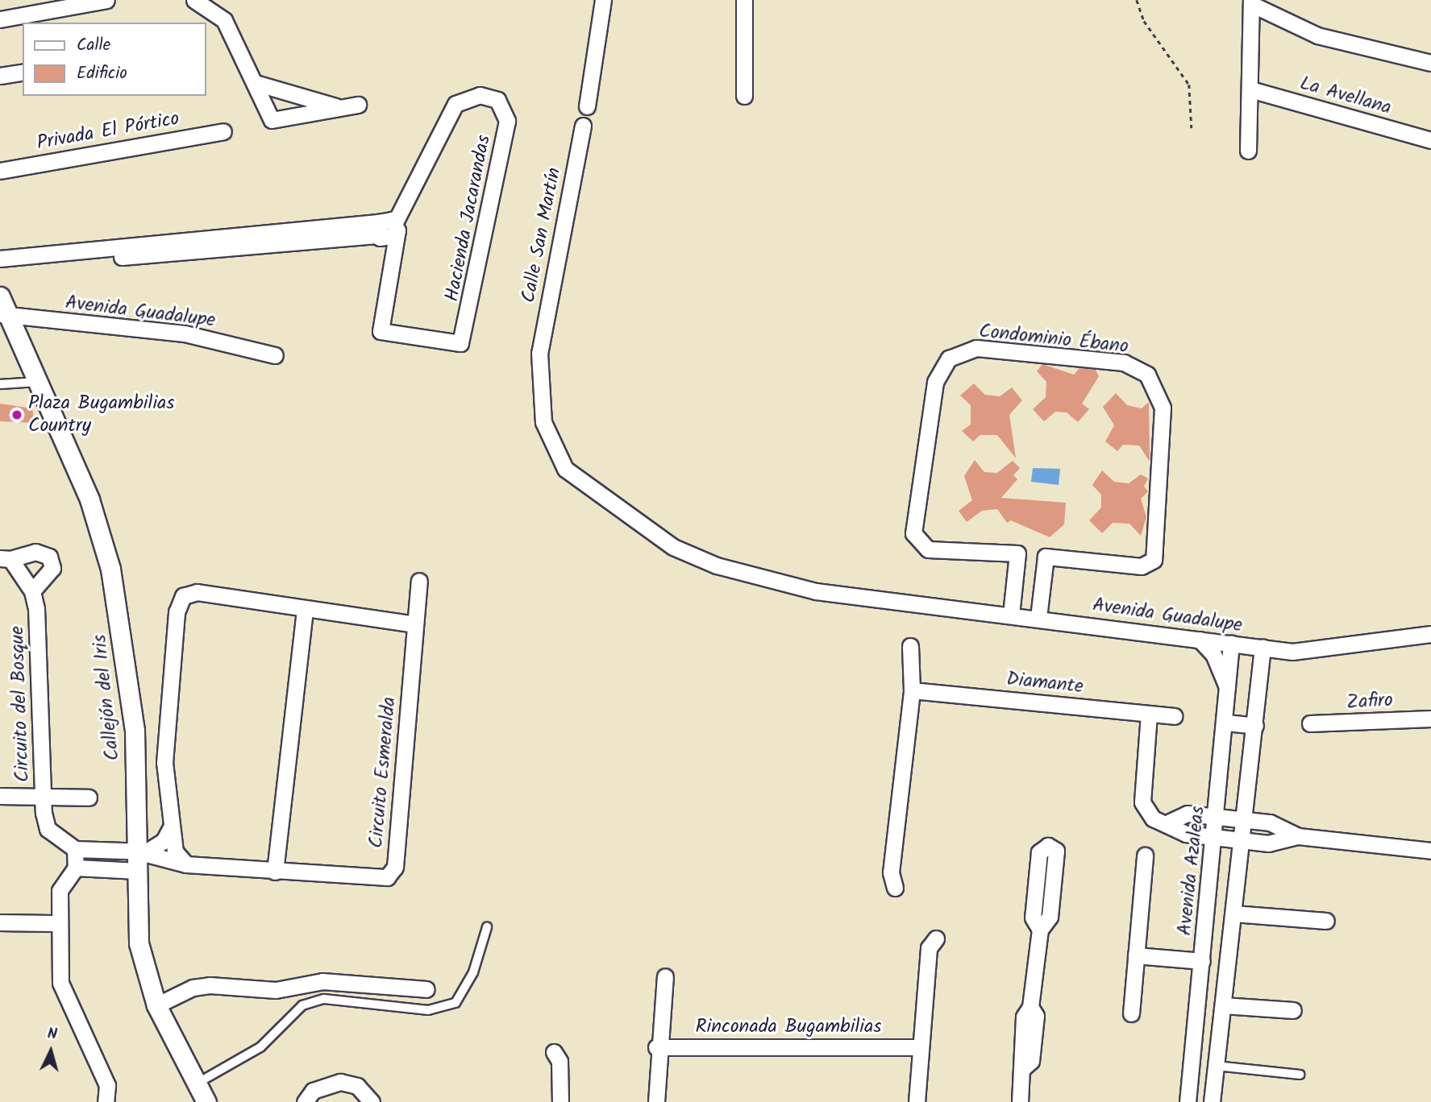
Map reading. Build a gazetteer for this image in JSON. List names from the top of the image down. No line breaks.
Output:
{"streets":{"street":["La Avellana","Privada El Pórtico","Hacienda Jacarandas","Calle San Martín","Avenida Guadalupe","Condominio Ébano","Diamante","Callejón del Iris","Zafiro","Circuito del Bosque","Circuito Esmeralda","Avenida Azaleas","Rinconada Bugambilias"]},"crossings":[["Calle San Martín","Avenida Guadalupe"],["Avenida Guadalupe","Condominio Ébano"],["Avenida Guadalupe","Callejón del Iris"],["Avenida Guadalupe","Avenida Azaleas"],["Callejón del Iris","Circuito Esmeralda"]],"places":["Plaza Bugambilias Country"],"legend":["Calle","Edificio"],"north":"top"}
